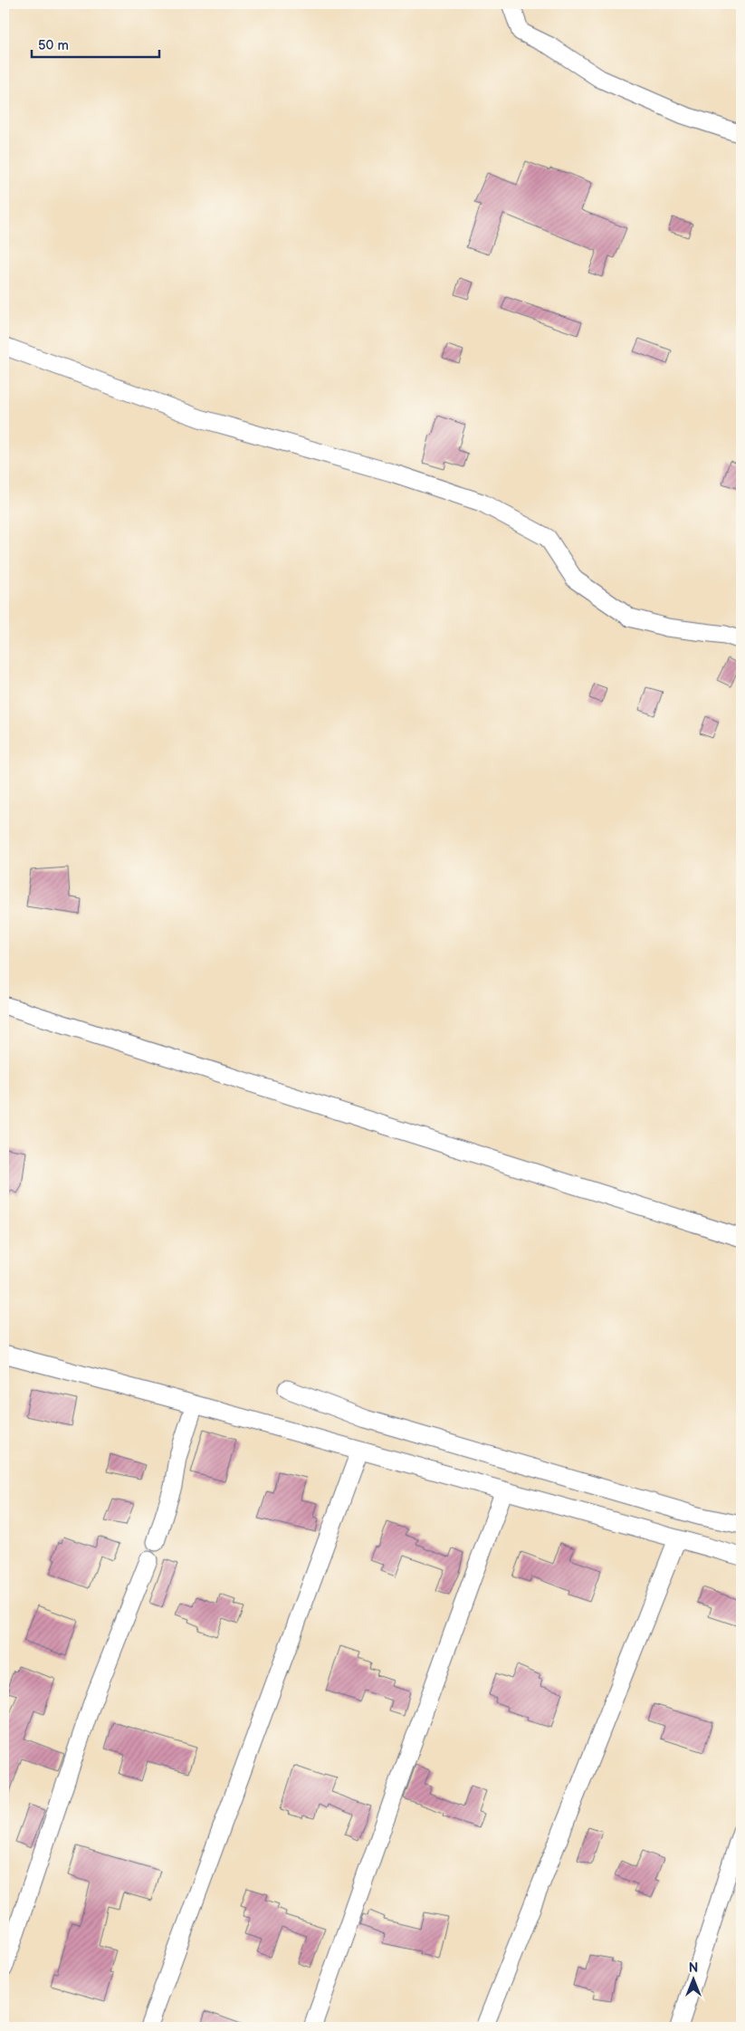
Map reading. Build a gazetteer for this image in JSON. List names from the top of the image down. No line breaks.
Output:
{"scale_bar":"50 m","north":"top"}
